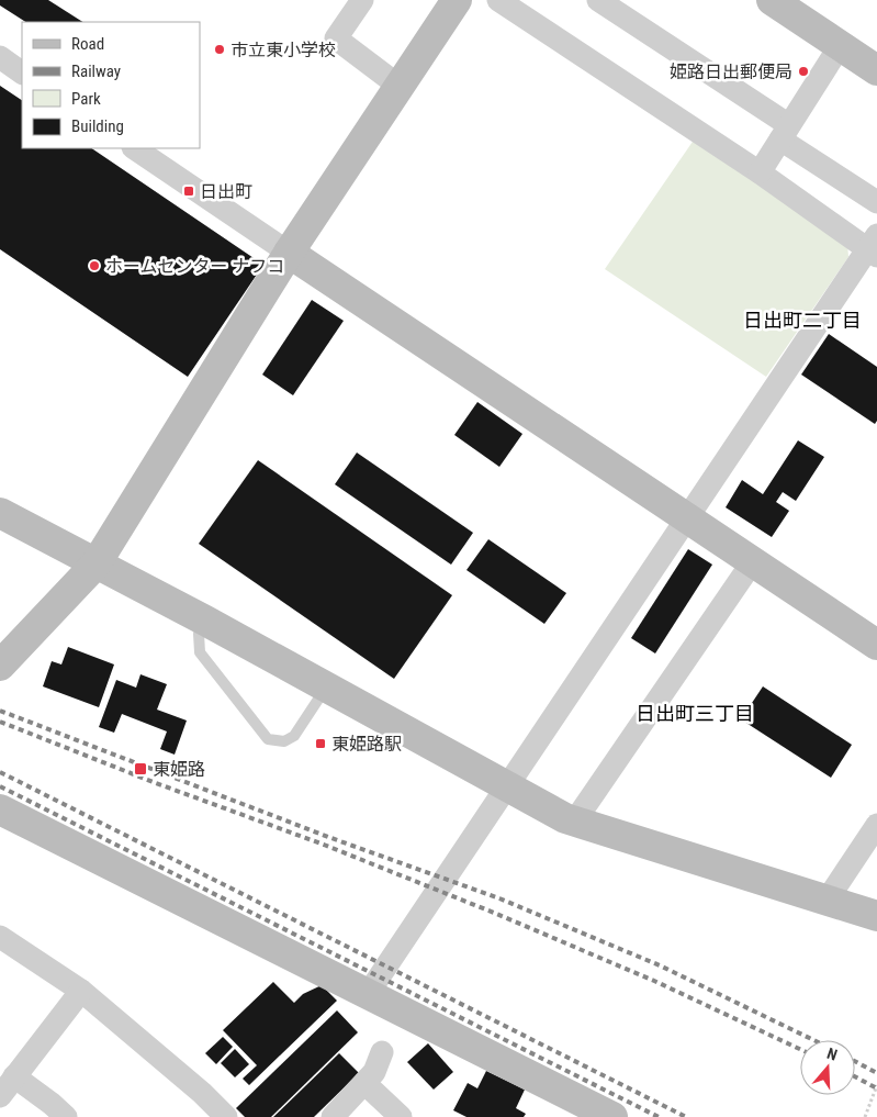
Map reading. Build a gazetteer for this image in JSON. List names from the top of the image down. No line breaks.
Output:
{"districts":["日出町二丁目","日出町三丁目"],"places":{"other":["市立東小学校","姫路日出郵便局","ホームセンター ナフコ"],"transit":["日出町","東姫路駅","東姫路"]},"legend":["Road","Railway","Park","Building"],"north":"top"}
